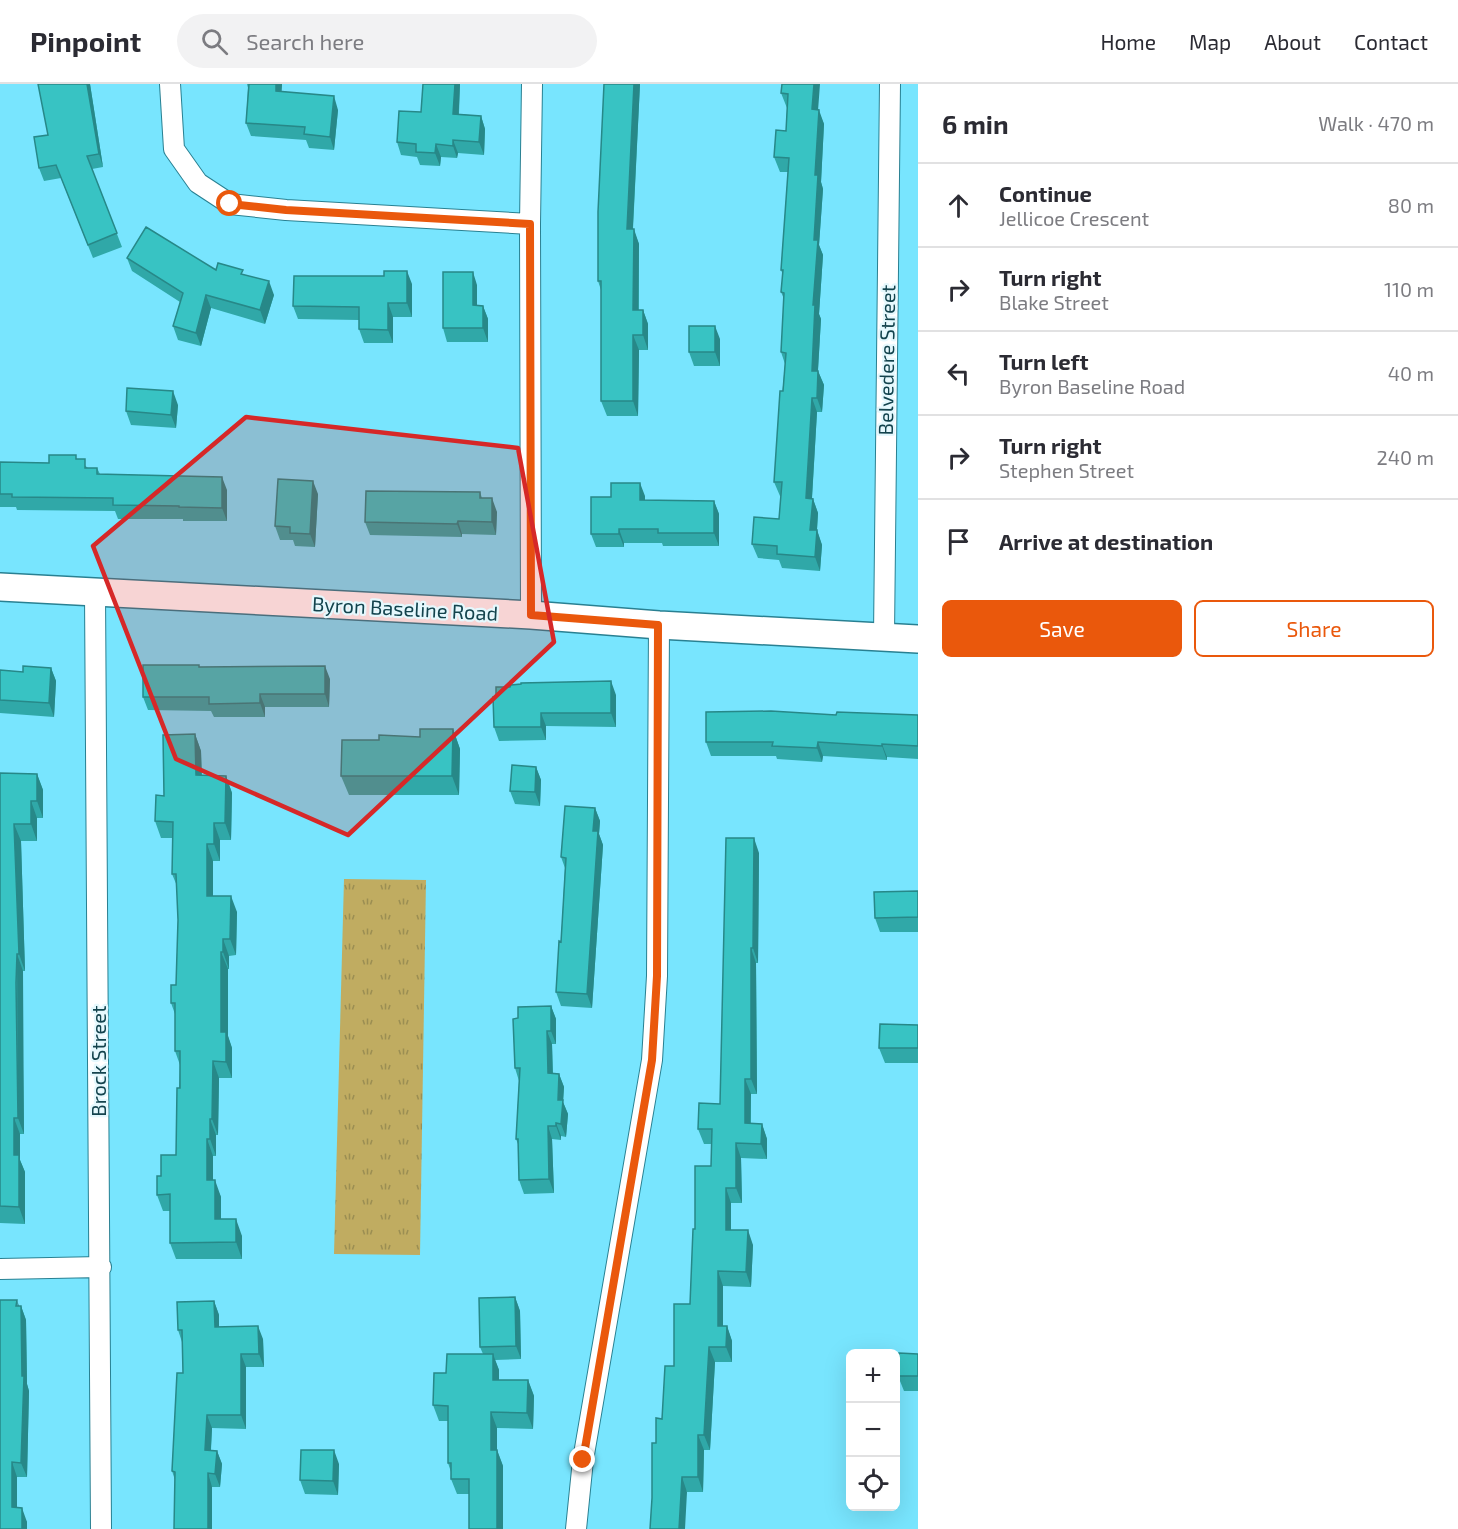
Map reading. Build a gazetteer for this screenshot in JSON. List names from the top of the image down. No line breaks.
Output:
{"streets":{"main road":["Byron Baseline Road"],"street":["Belvedere Street","Brock Street"]},"crossings":[["Belvedere Street","Byron Baseline Road"],["Byron Baseline Road","Brock Street"]],"page":{"header":"Pinpoint","search":"Search here","nav":["Home","Map","About","Contact"],"heading":["6 min","Walk · 470 m"],"list":[["Continue","Jellicoe Crescent","80 m"],["Turn right","Blake Street","110 m"],["Turn left","Byron Baseline Road","40 m"],["Turn right","Stephen Street","240 m"],"Arrive at destination"],"buttons":["Save","Share"],"map_buttons":["+","−"]}}
